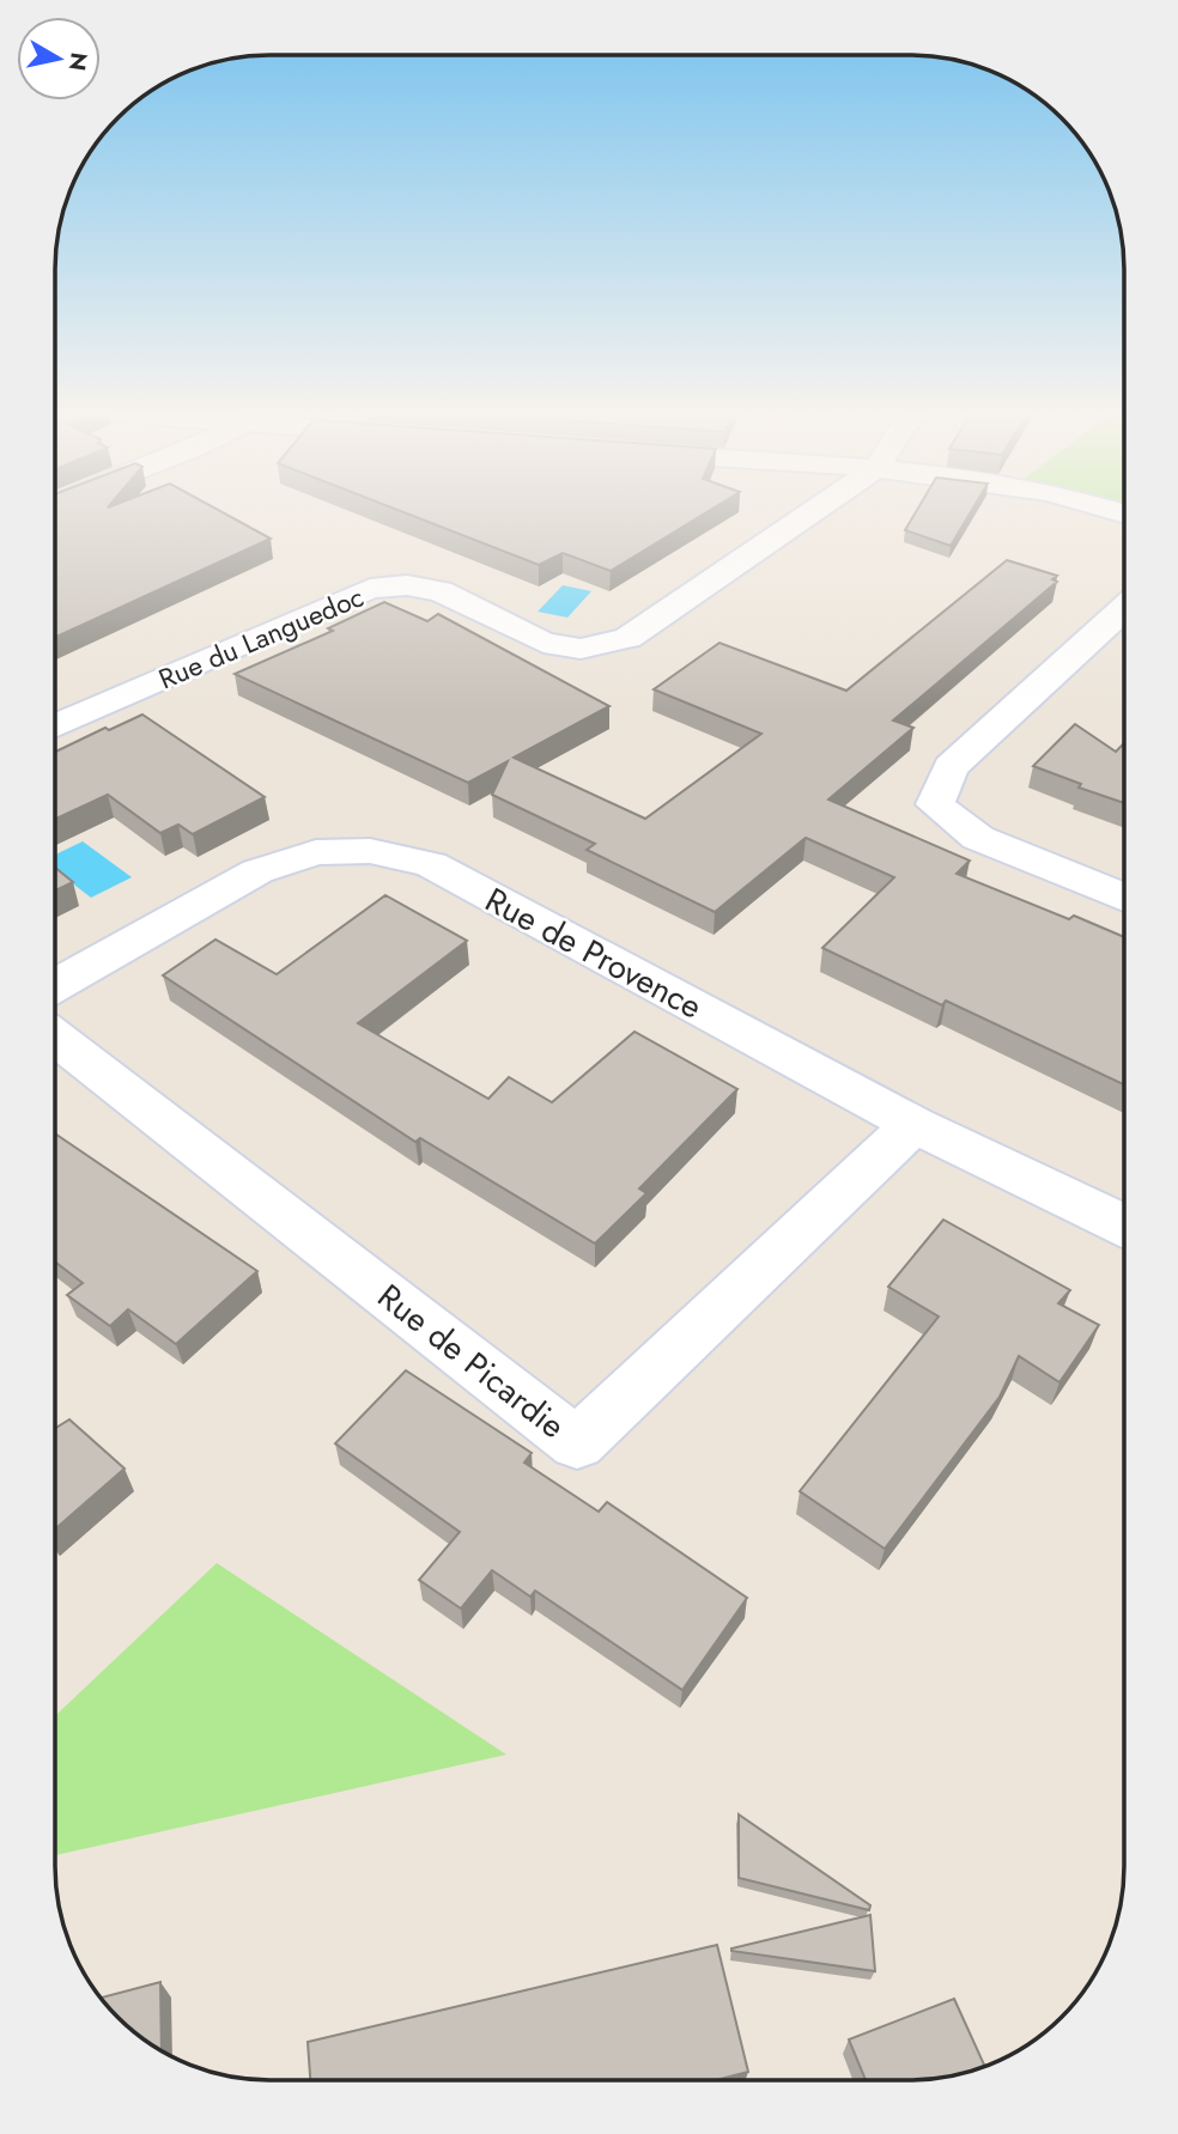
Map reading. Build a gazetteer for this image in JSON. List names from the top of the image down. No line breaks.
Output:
{"streets":{"street":["Rue du Languedoc","Rue de Provence","Rue de Picardie"]},"crossings":[["Rue de Provence","Rue de Picardie"]],"north":"right"}
